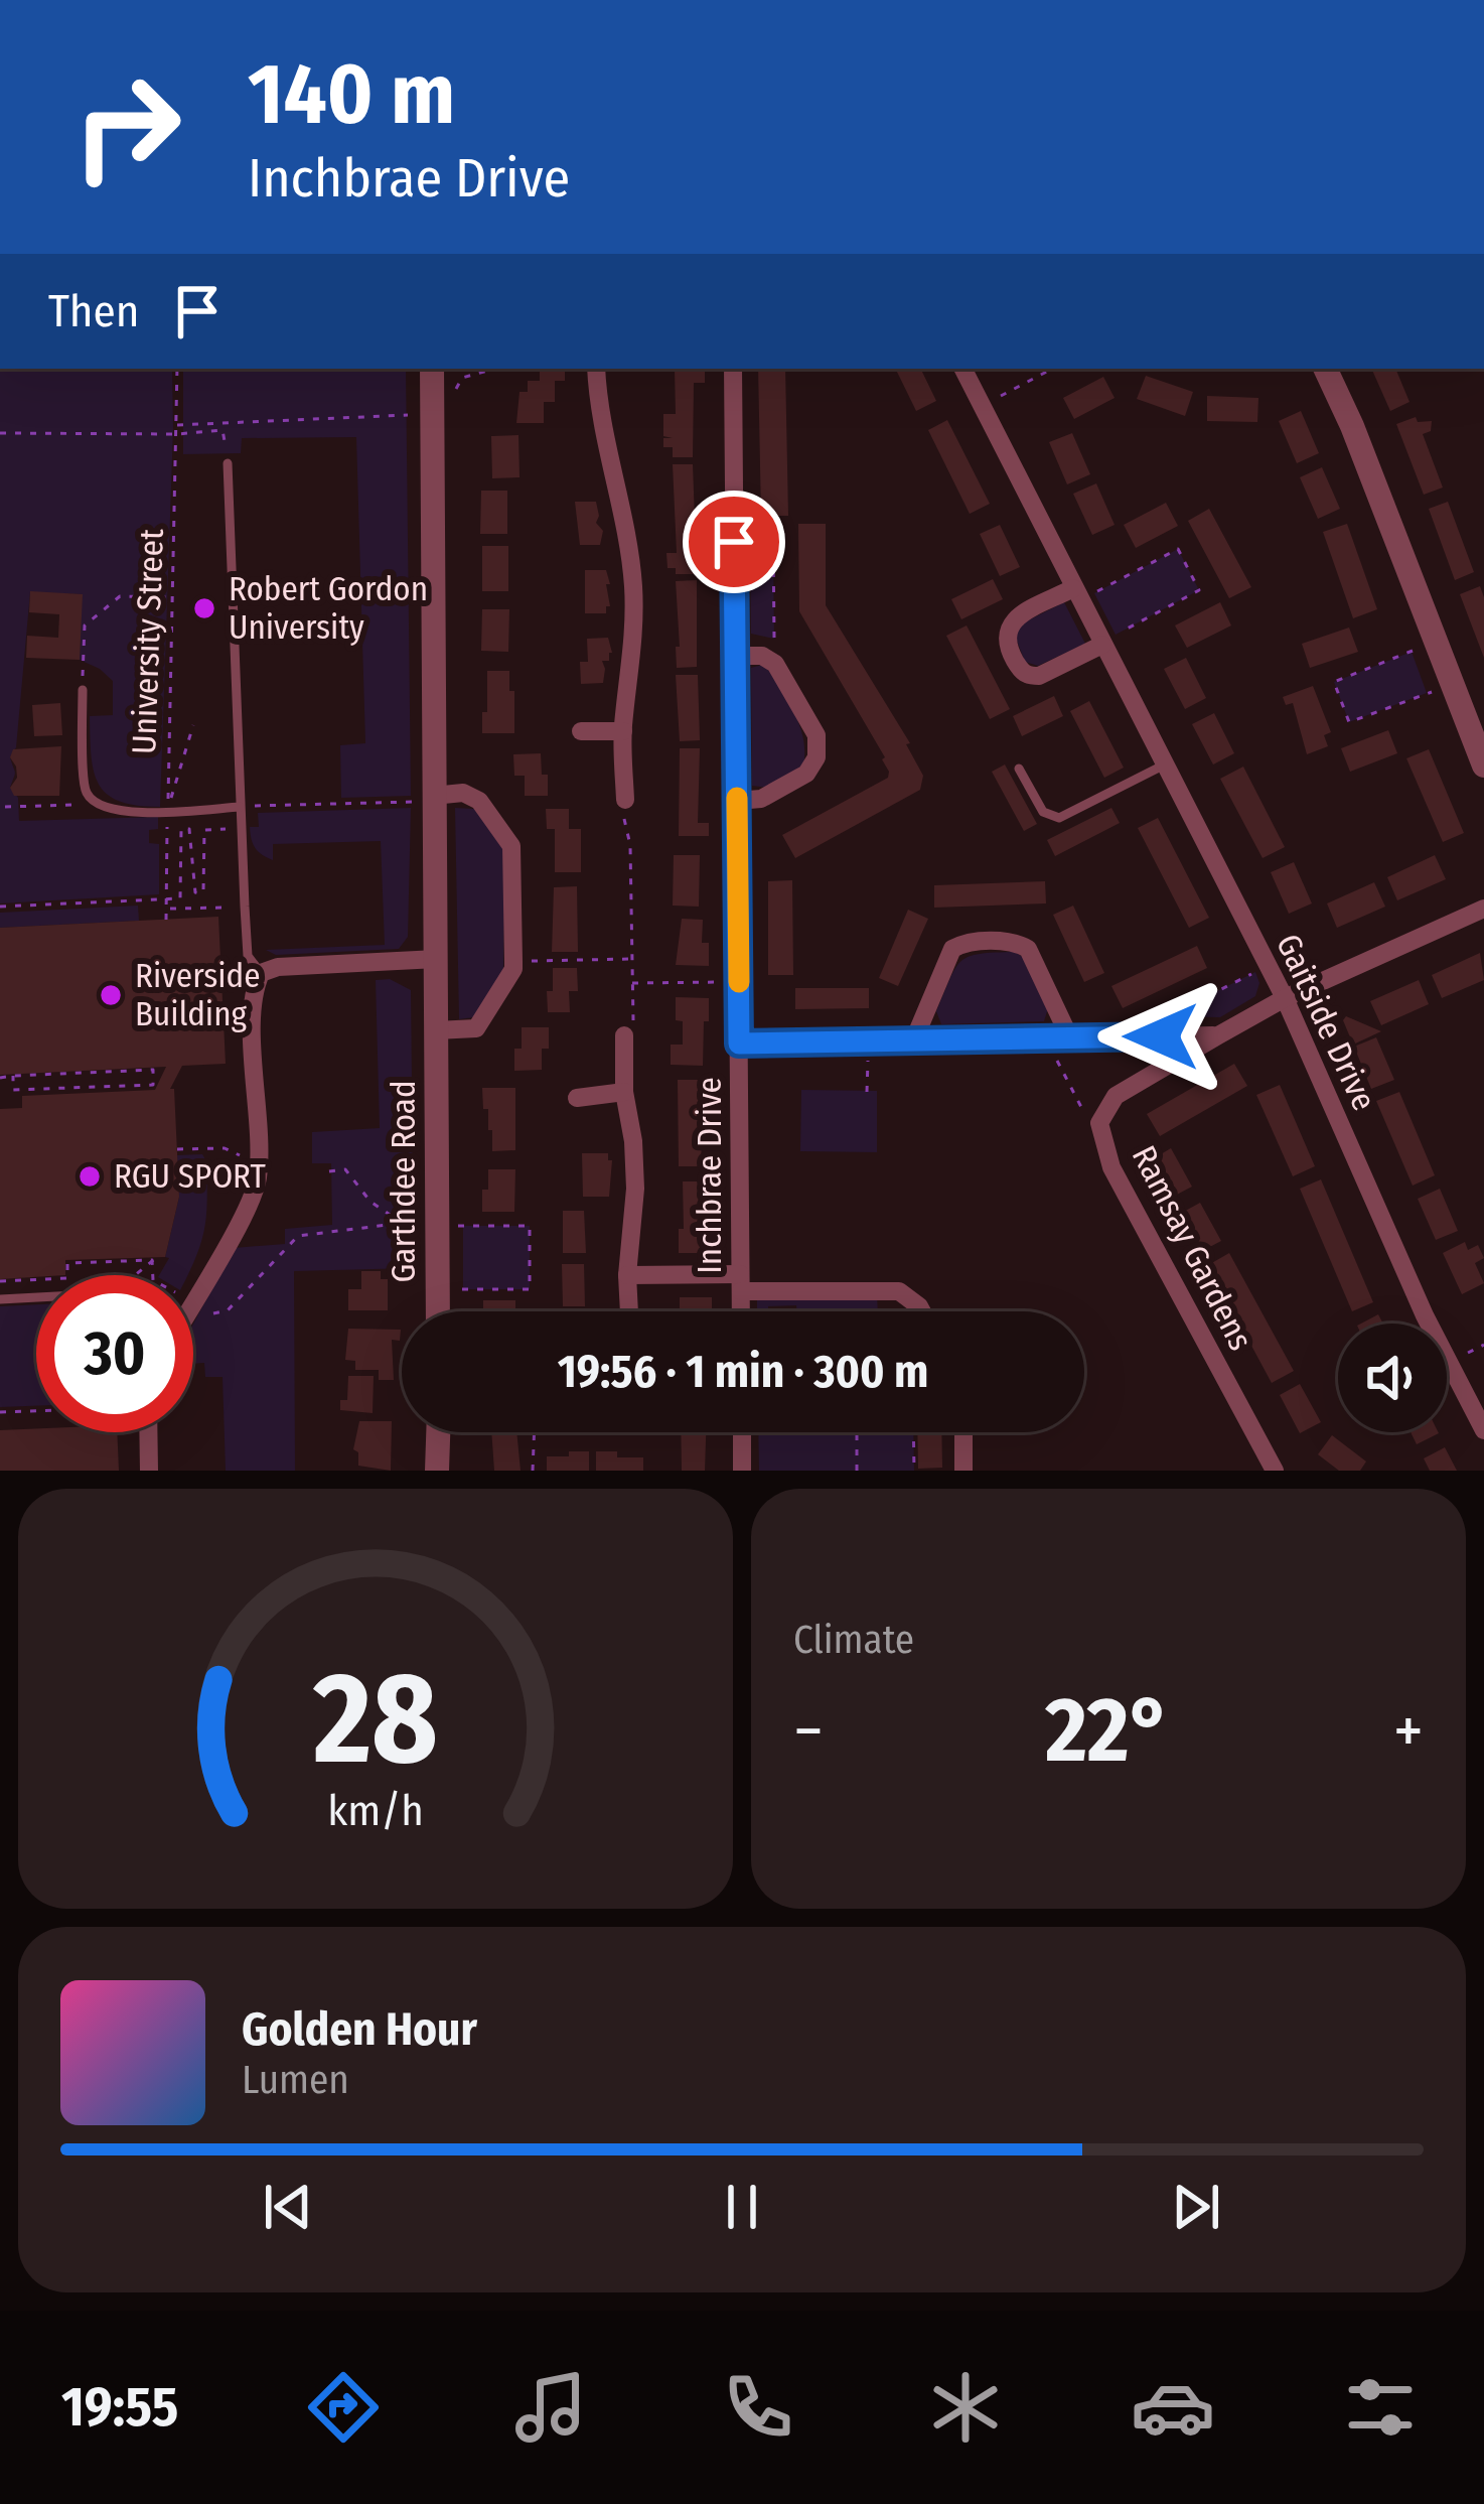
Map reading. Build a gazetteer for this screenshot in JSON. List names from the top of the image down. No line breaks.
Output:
{"streets":{"street":["Gaitside Drive","Inchbrae Drive","Garthdee Road","Ramsay Gardens"],"path":["University Street"]},"crossings":[["Gaitside Drive","Ramsay Gardens"]],"places":["Robert Gordon University","Riverside Building","RGU SPORT"],"page":{"turn":["140 m","Inchbrae Drive"],"then":"Then","limit":"30","trip":"19:56 · 1 min · 300 m","tile":"Climate","heat":["−","22°","+"],"song":["Golden Hour","Lumen"],"tabs":"19:55","gauge":["28","km/h"]}}
